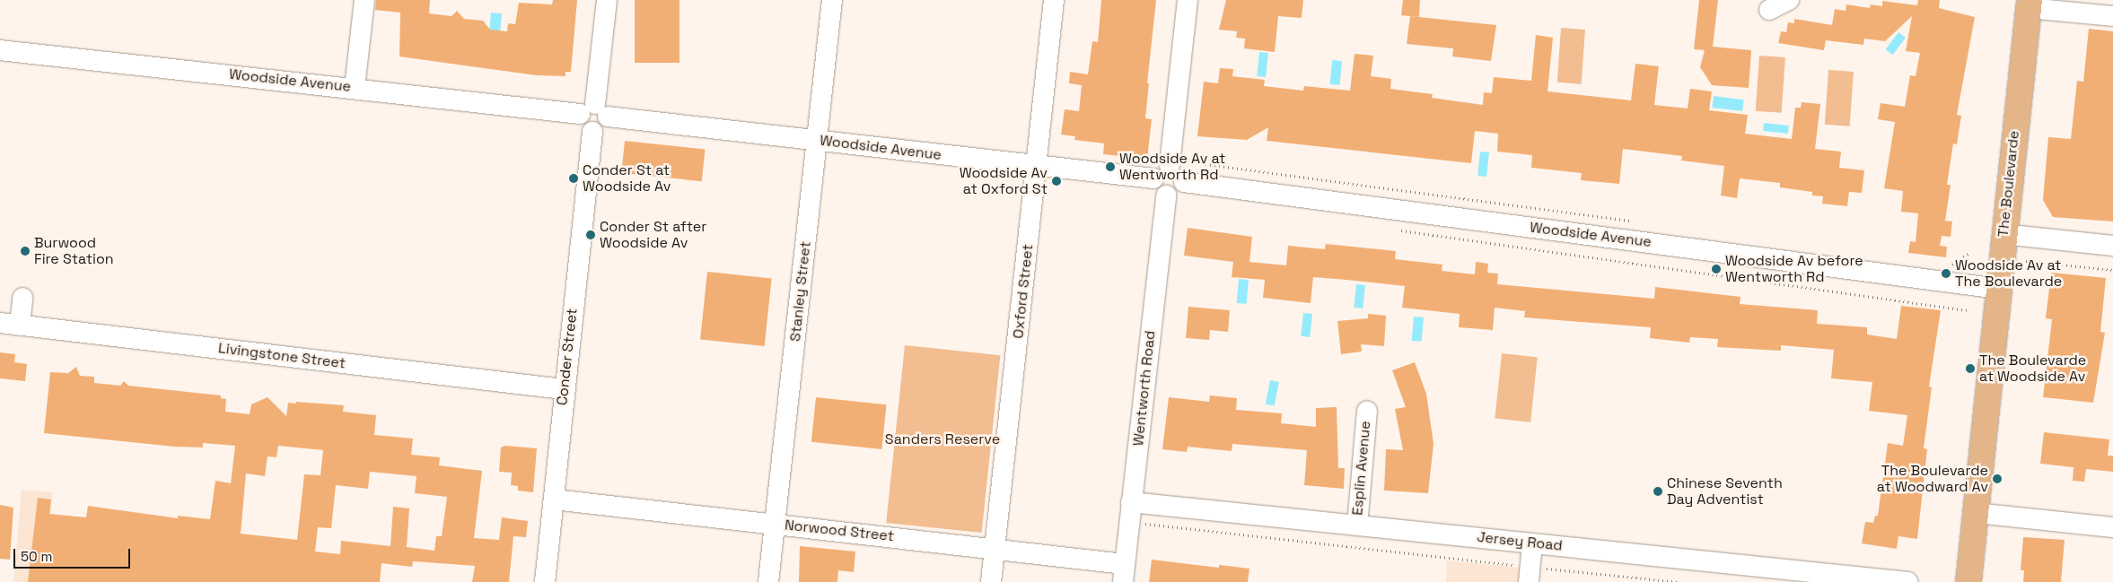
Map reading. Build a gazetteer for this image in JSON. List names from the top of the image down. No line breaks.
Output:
{"streets":{"main road":["The Boulevarde"],"street":["Woodside Avenue","Stanley Street","Oxford Street","Livingstone Street","Conder Street","Wentworth Road","Esplin Avenue","Norwood Street","Jersey Road"]},"crossings":[["Woodside Avenue","The Boulevarde"],["Woodside Avenue","Stanley Street"],["Woodside Avenue","Oxford Street"],["Woodside Avenue","Conder Street"],["Woodside Avenue","Wentworth Road"],["Stanley Street","Norwood Street"],["Oxford Street","Norwood Street"],["Livingstone Street","Conder Street"],["Conder Street","Norwood Street"],["Wentworth Road","Norwood Street"],["Wentworth Road","Jersey Road"],["Esplin Avenue","Jersey Road"]],"parks":["Sanders Reserve"],"places":["Woodside Av at Wentworth Rd","Conder St at Woodside Av","Woodside Av at Oxford St","Conder St after Woodside Av","Burwood Fire Station","Woodside Av before Wentworth Rd","Woodside Av at The Boulevarde","The Boulevarde at Woodside Av","The Boulevarde at Woodward Av","Chinese Seventh Day Adventist"],"scale_bar":"50 m"}
